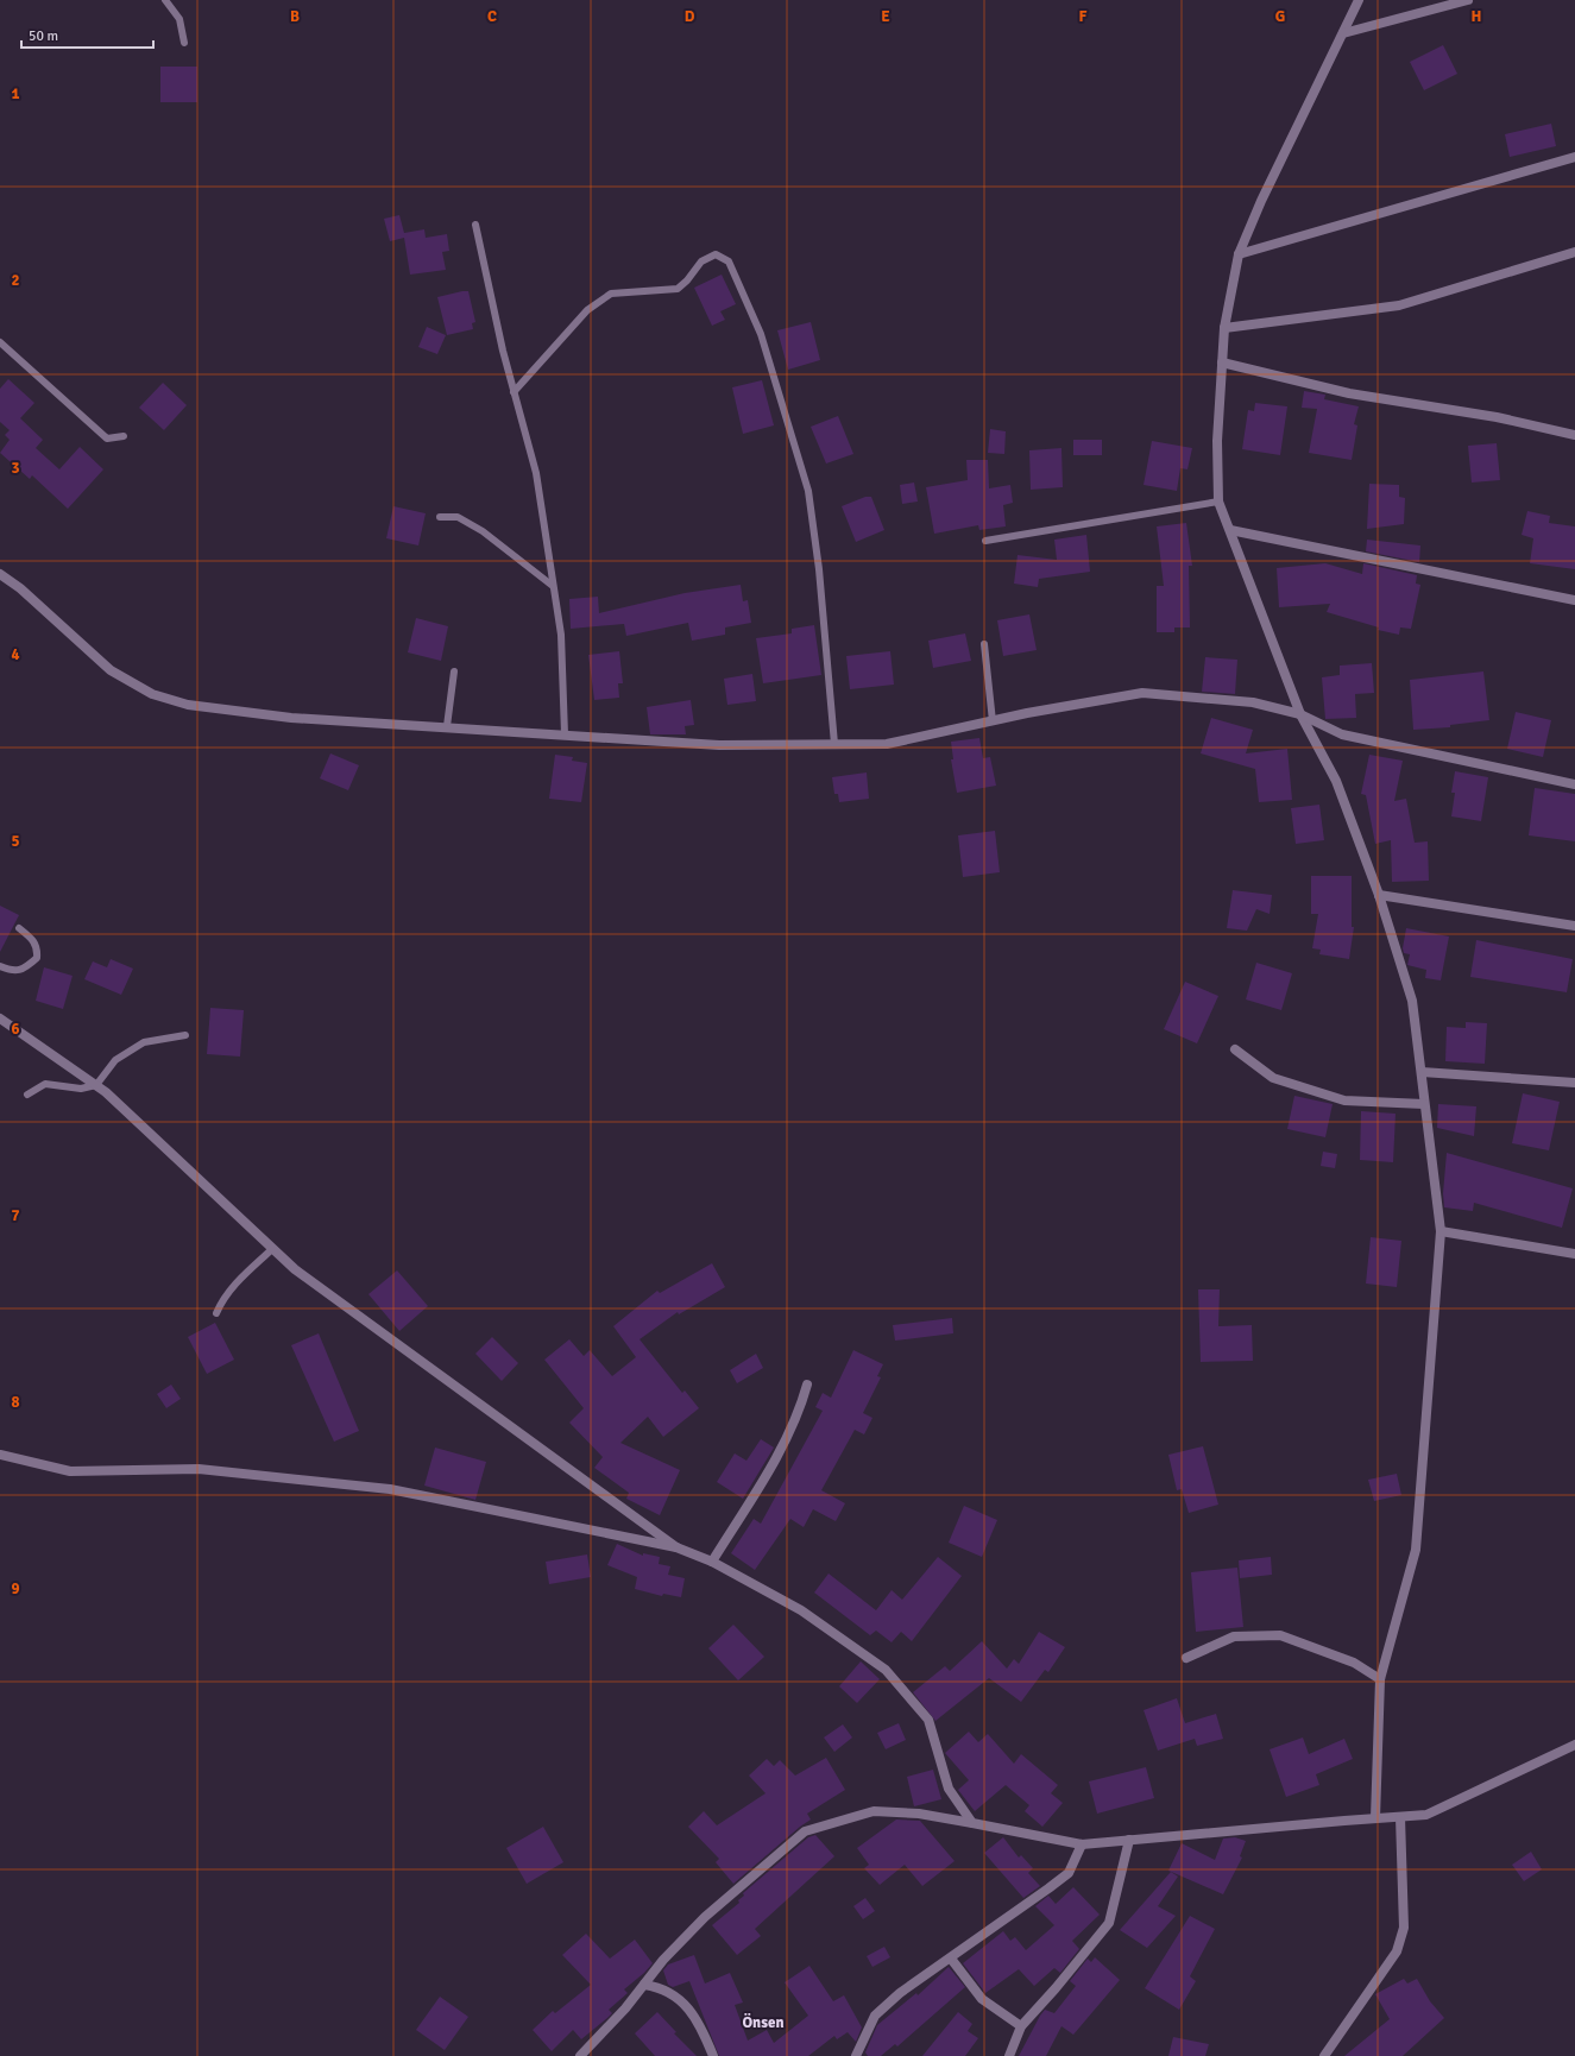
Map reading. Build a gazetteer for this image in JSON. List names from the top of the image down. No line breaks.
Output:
{"districts":["Önsen"],"scale_bar":"50 m","grid":{"columns":["B","C","D","E","F","G","H"],"rows":["1","2","3","4","5","6","7","8","9"]}}
